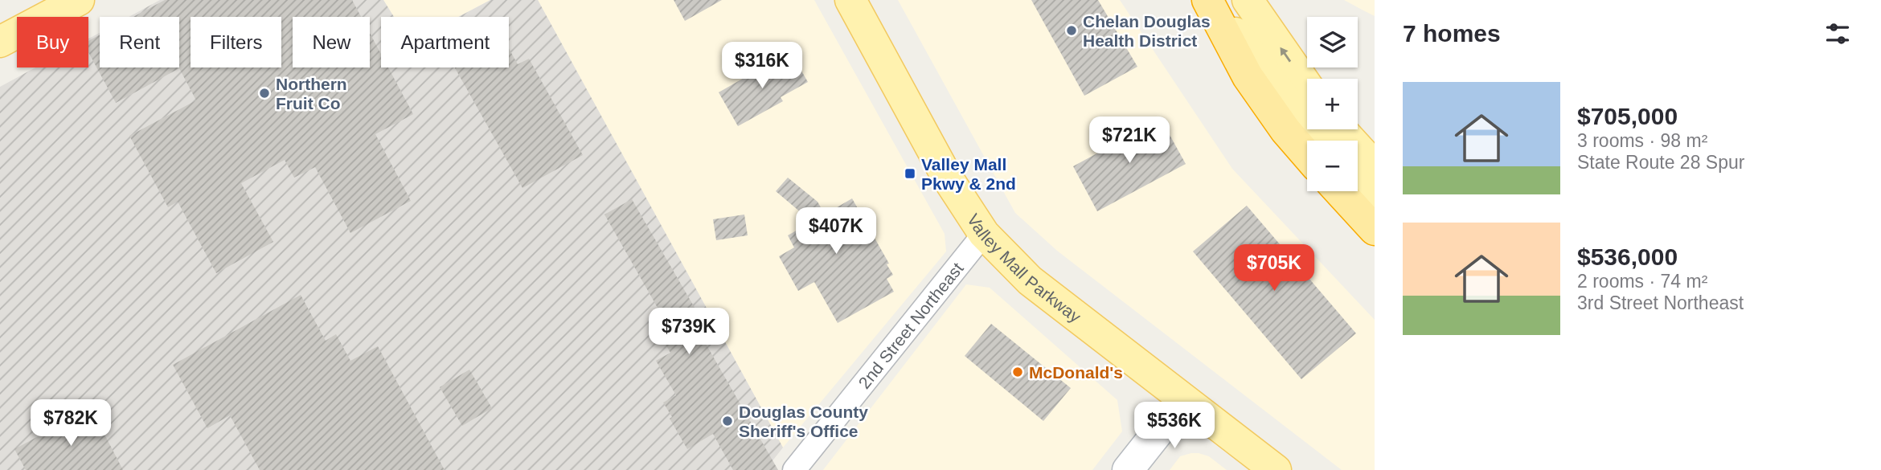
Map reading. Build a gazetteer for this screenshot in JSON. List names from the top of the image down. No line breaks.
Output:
{"streets":{"main road":["Valley Mall Parkway"],"street":["2nd Street Northeast"]},"crossings":[["Valley Mall Parkway","2nd Street Northeast"]],"places":{"other":["Chelan Douglas Health District","Northern Fruit Co","McDonald's","Douglas County Sheriff's Office"],"transit":["Valley Mall Pkwy & 2nd"]},"page":{"heading":"7 homes","map_buttons":["+","−"],"chip":["Buy","Rent","Filters","New","Apartment"],"price":["$316K","$721K","$407K","$705K","$739K","$782K","$536K"],"list":[{"name":"$705,000","note":"3 rooms · 98 m² · State Route 28 Spur"},{"name":"$536,000","note":"2 rooms · 74 m² · 3rd Street Northeast"}]}}
